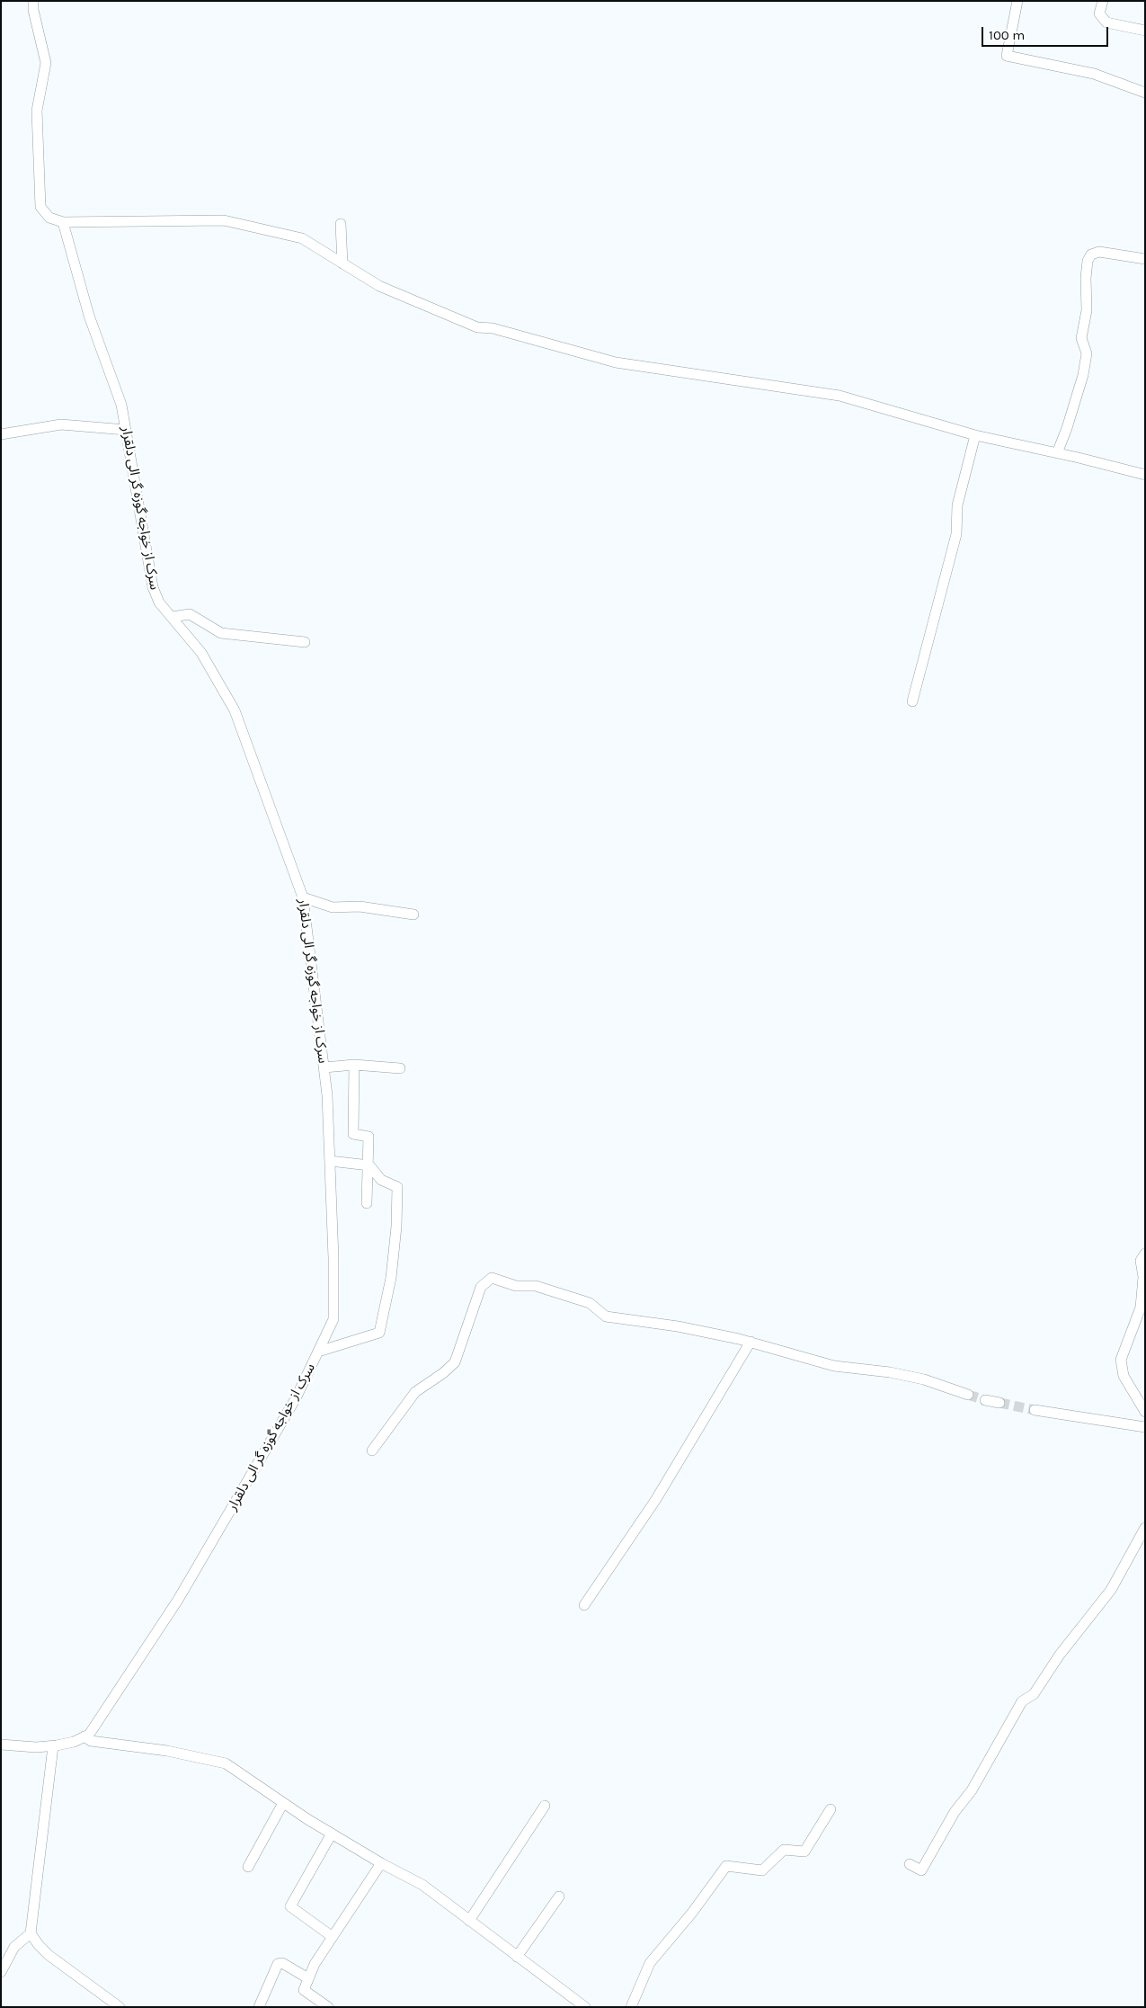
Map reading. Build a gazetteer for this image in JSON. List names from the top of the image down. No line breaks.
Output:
{"streets":{"street":["سرک از خواجه گوزه گر الی دلقرار"]},"scale_bar":"100 m"}
